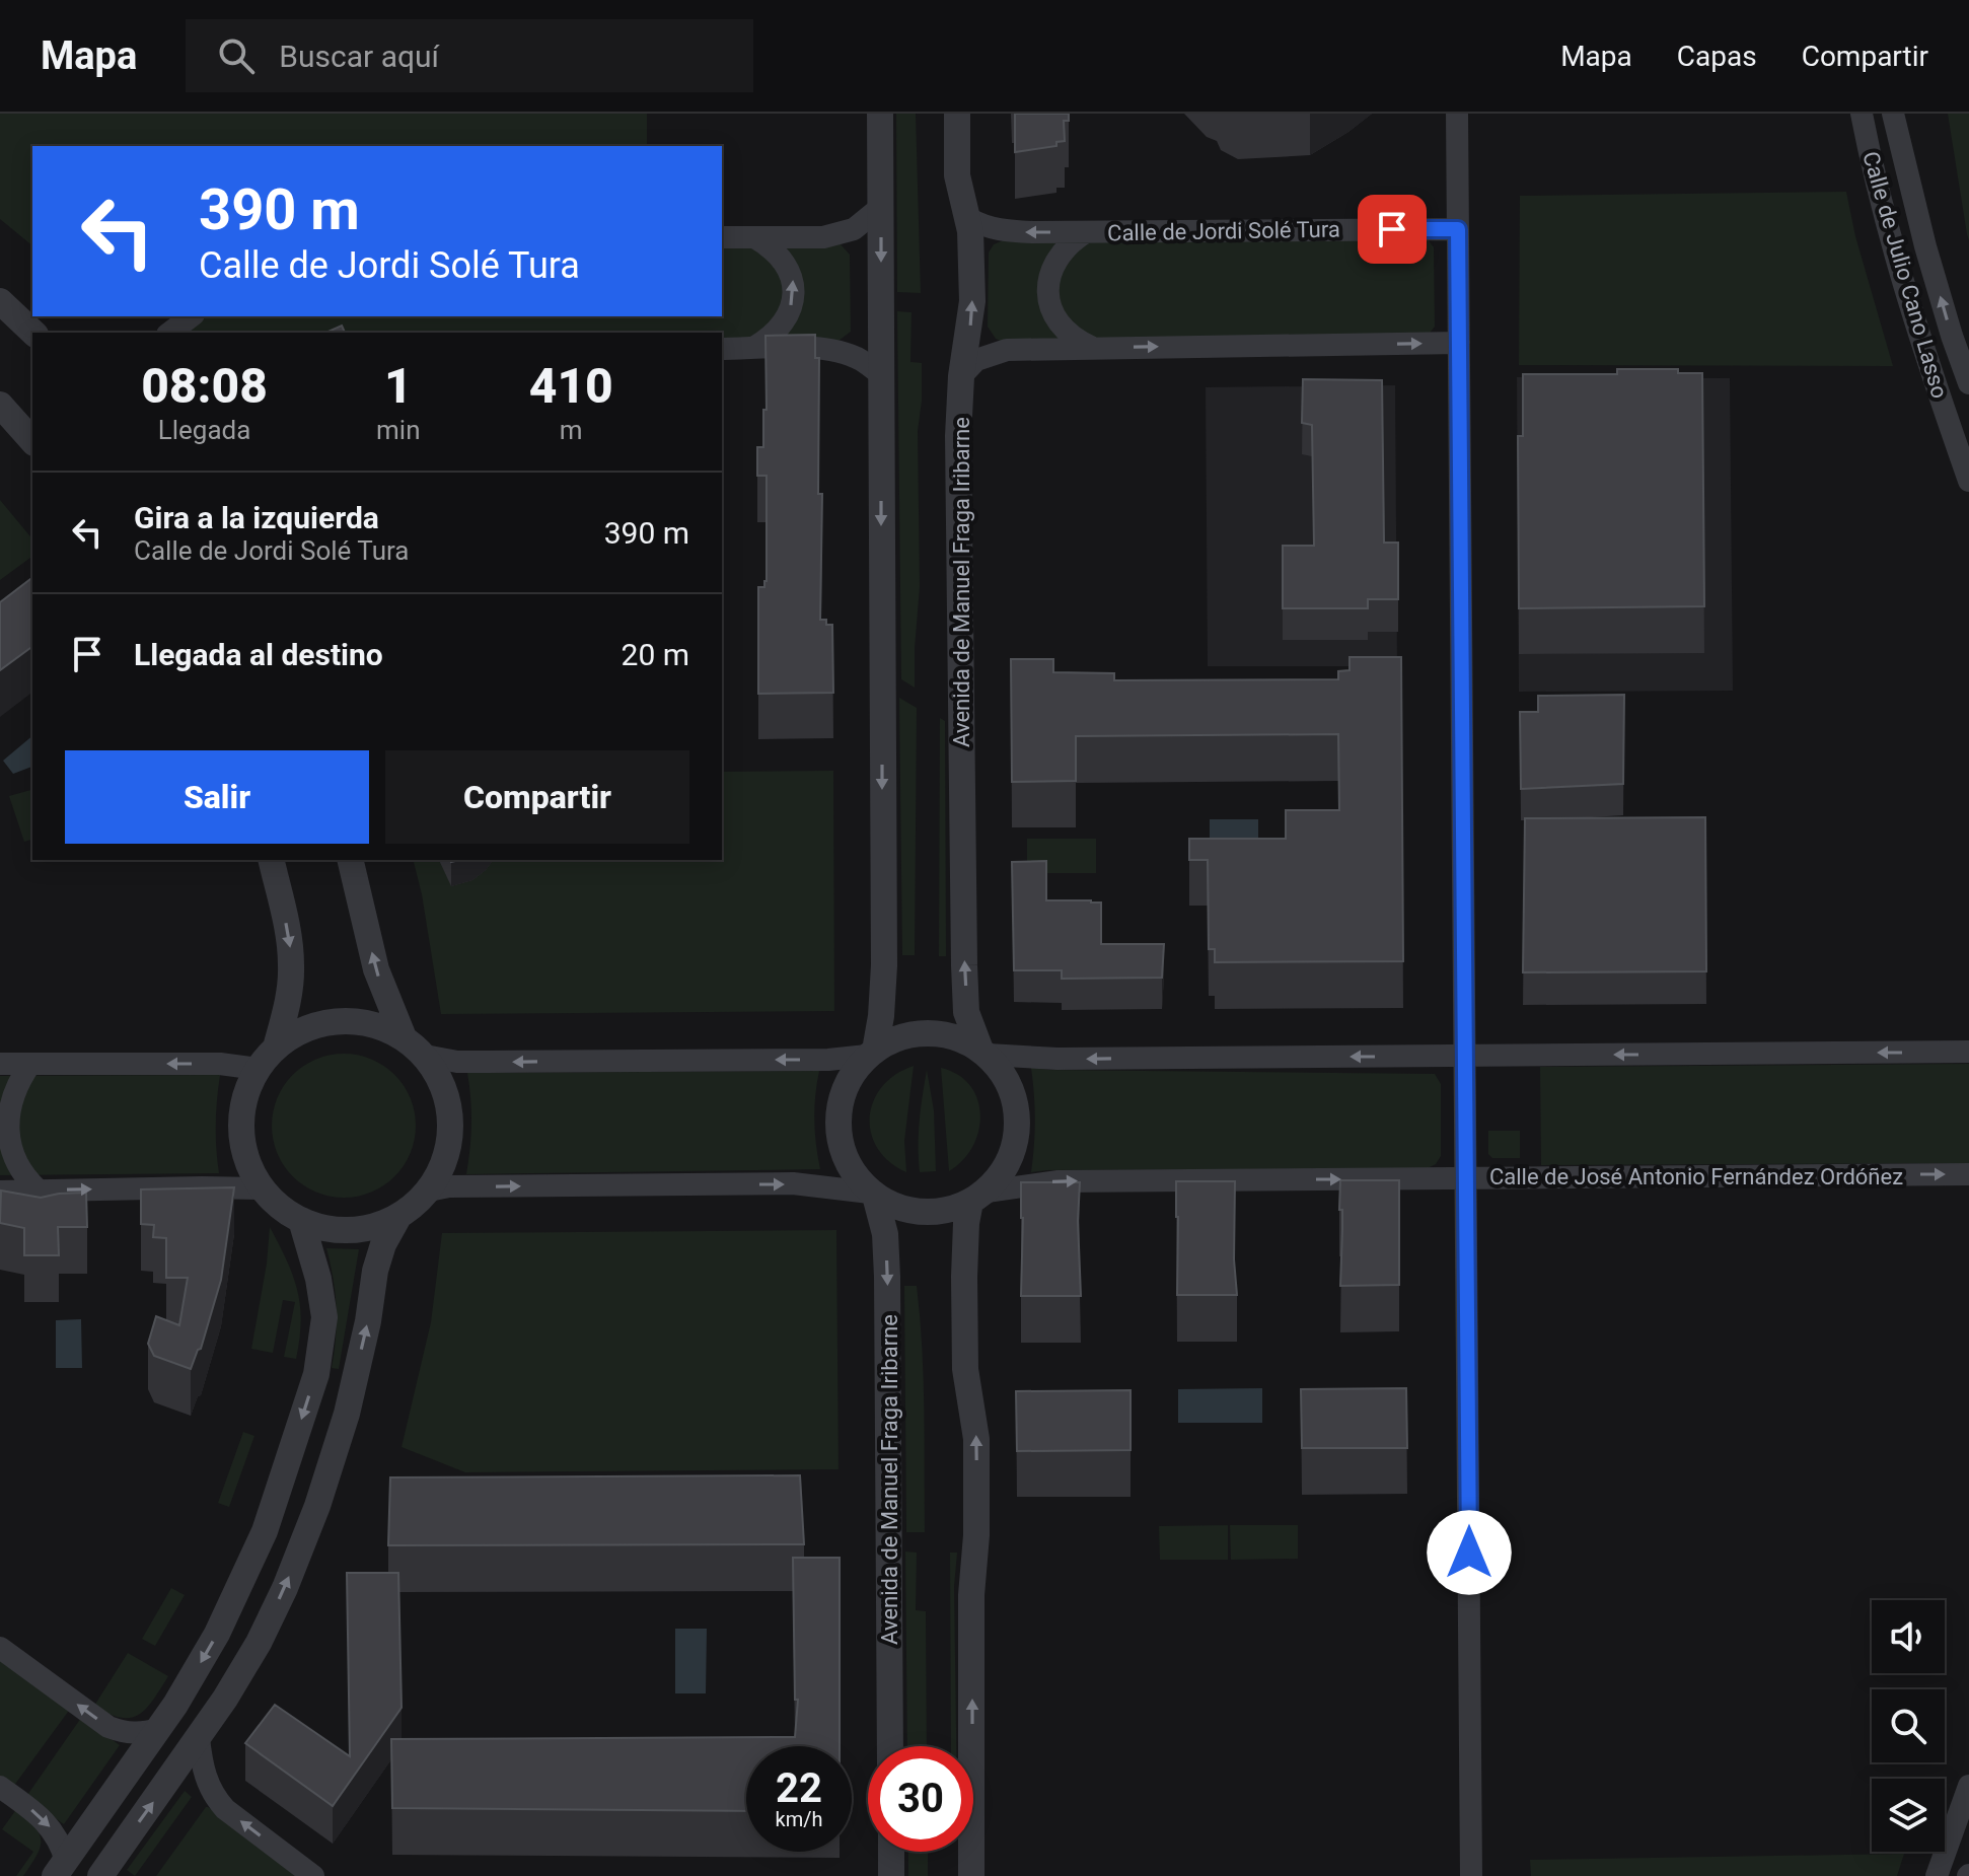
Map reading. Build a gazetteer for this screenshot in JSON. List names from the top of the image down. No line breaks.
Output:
{"streets":{"street":["Calle de Jordi Solé Tura","Calle de Julio Cano Lasso","Avenida de Manuel Fraga Iribarne","Calle de José Antonio Fernández Ordóñez"]},"crossings":[["Calle de Jordi Solé Tura","Avenida de Manuel Fraga Iribarne"],["Avenida de Manuel Fraga Iribarne","Calle de José Antonio Fernández Ordóñez"]],"page":{"header":"Mapa","search":"Buscar aquí","nav":["Mapa","Capas","Compartir"],"turn":["390 m","Calle de Jordi Solé Tura"],"eta":["08:08","Llegada","1","min","410","m"],"list":[{"name":"Gira a la izquierda","note":"Calle de Jordi Solé Tura","value":"390 m"},{"name":"Llegada al destino","value":"20 m"}],"buttons":["Salir","Compartir"],"speed":"22 km/h","limit":"30"}}
